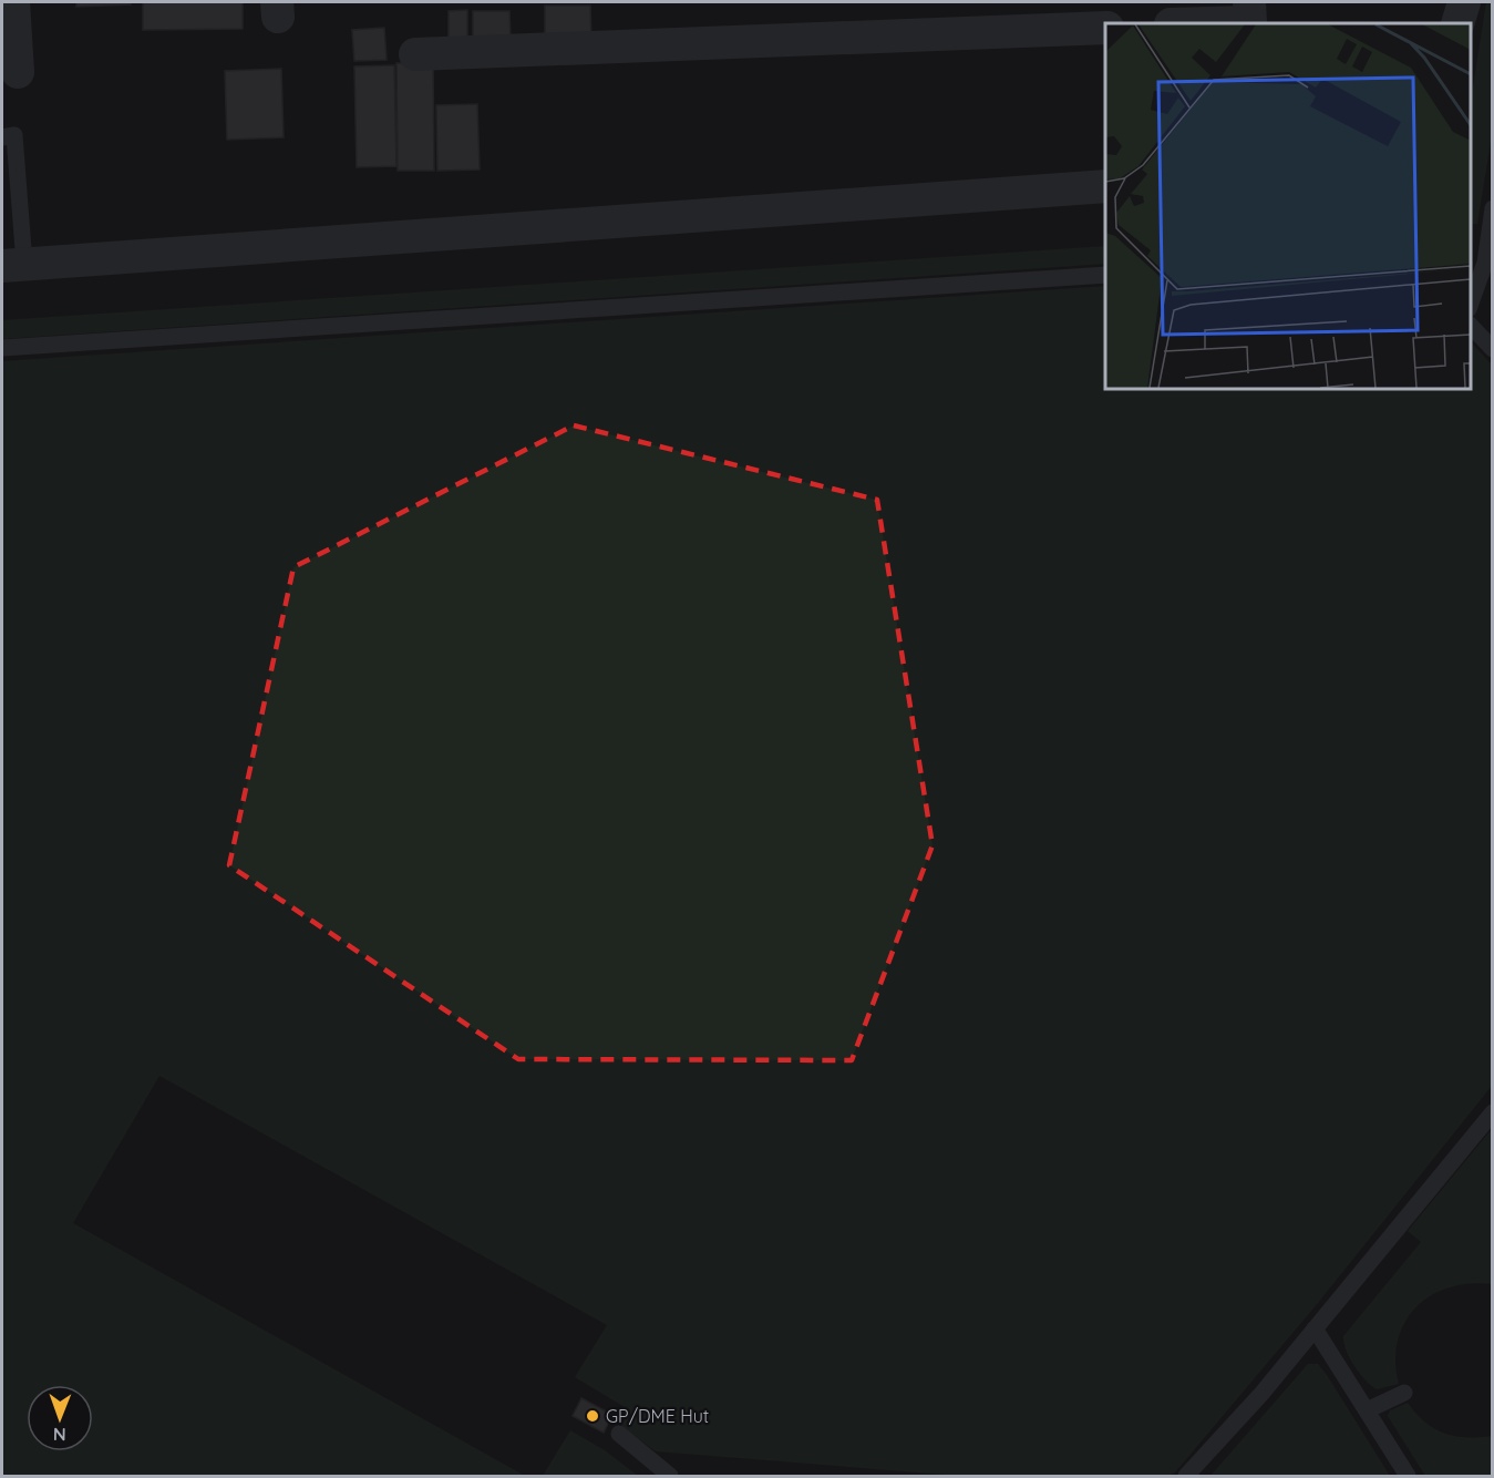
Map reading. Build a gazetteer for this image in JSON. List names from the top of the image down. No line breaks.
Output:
{"places":["GP/DME Hut"],"north":"bottom"}
